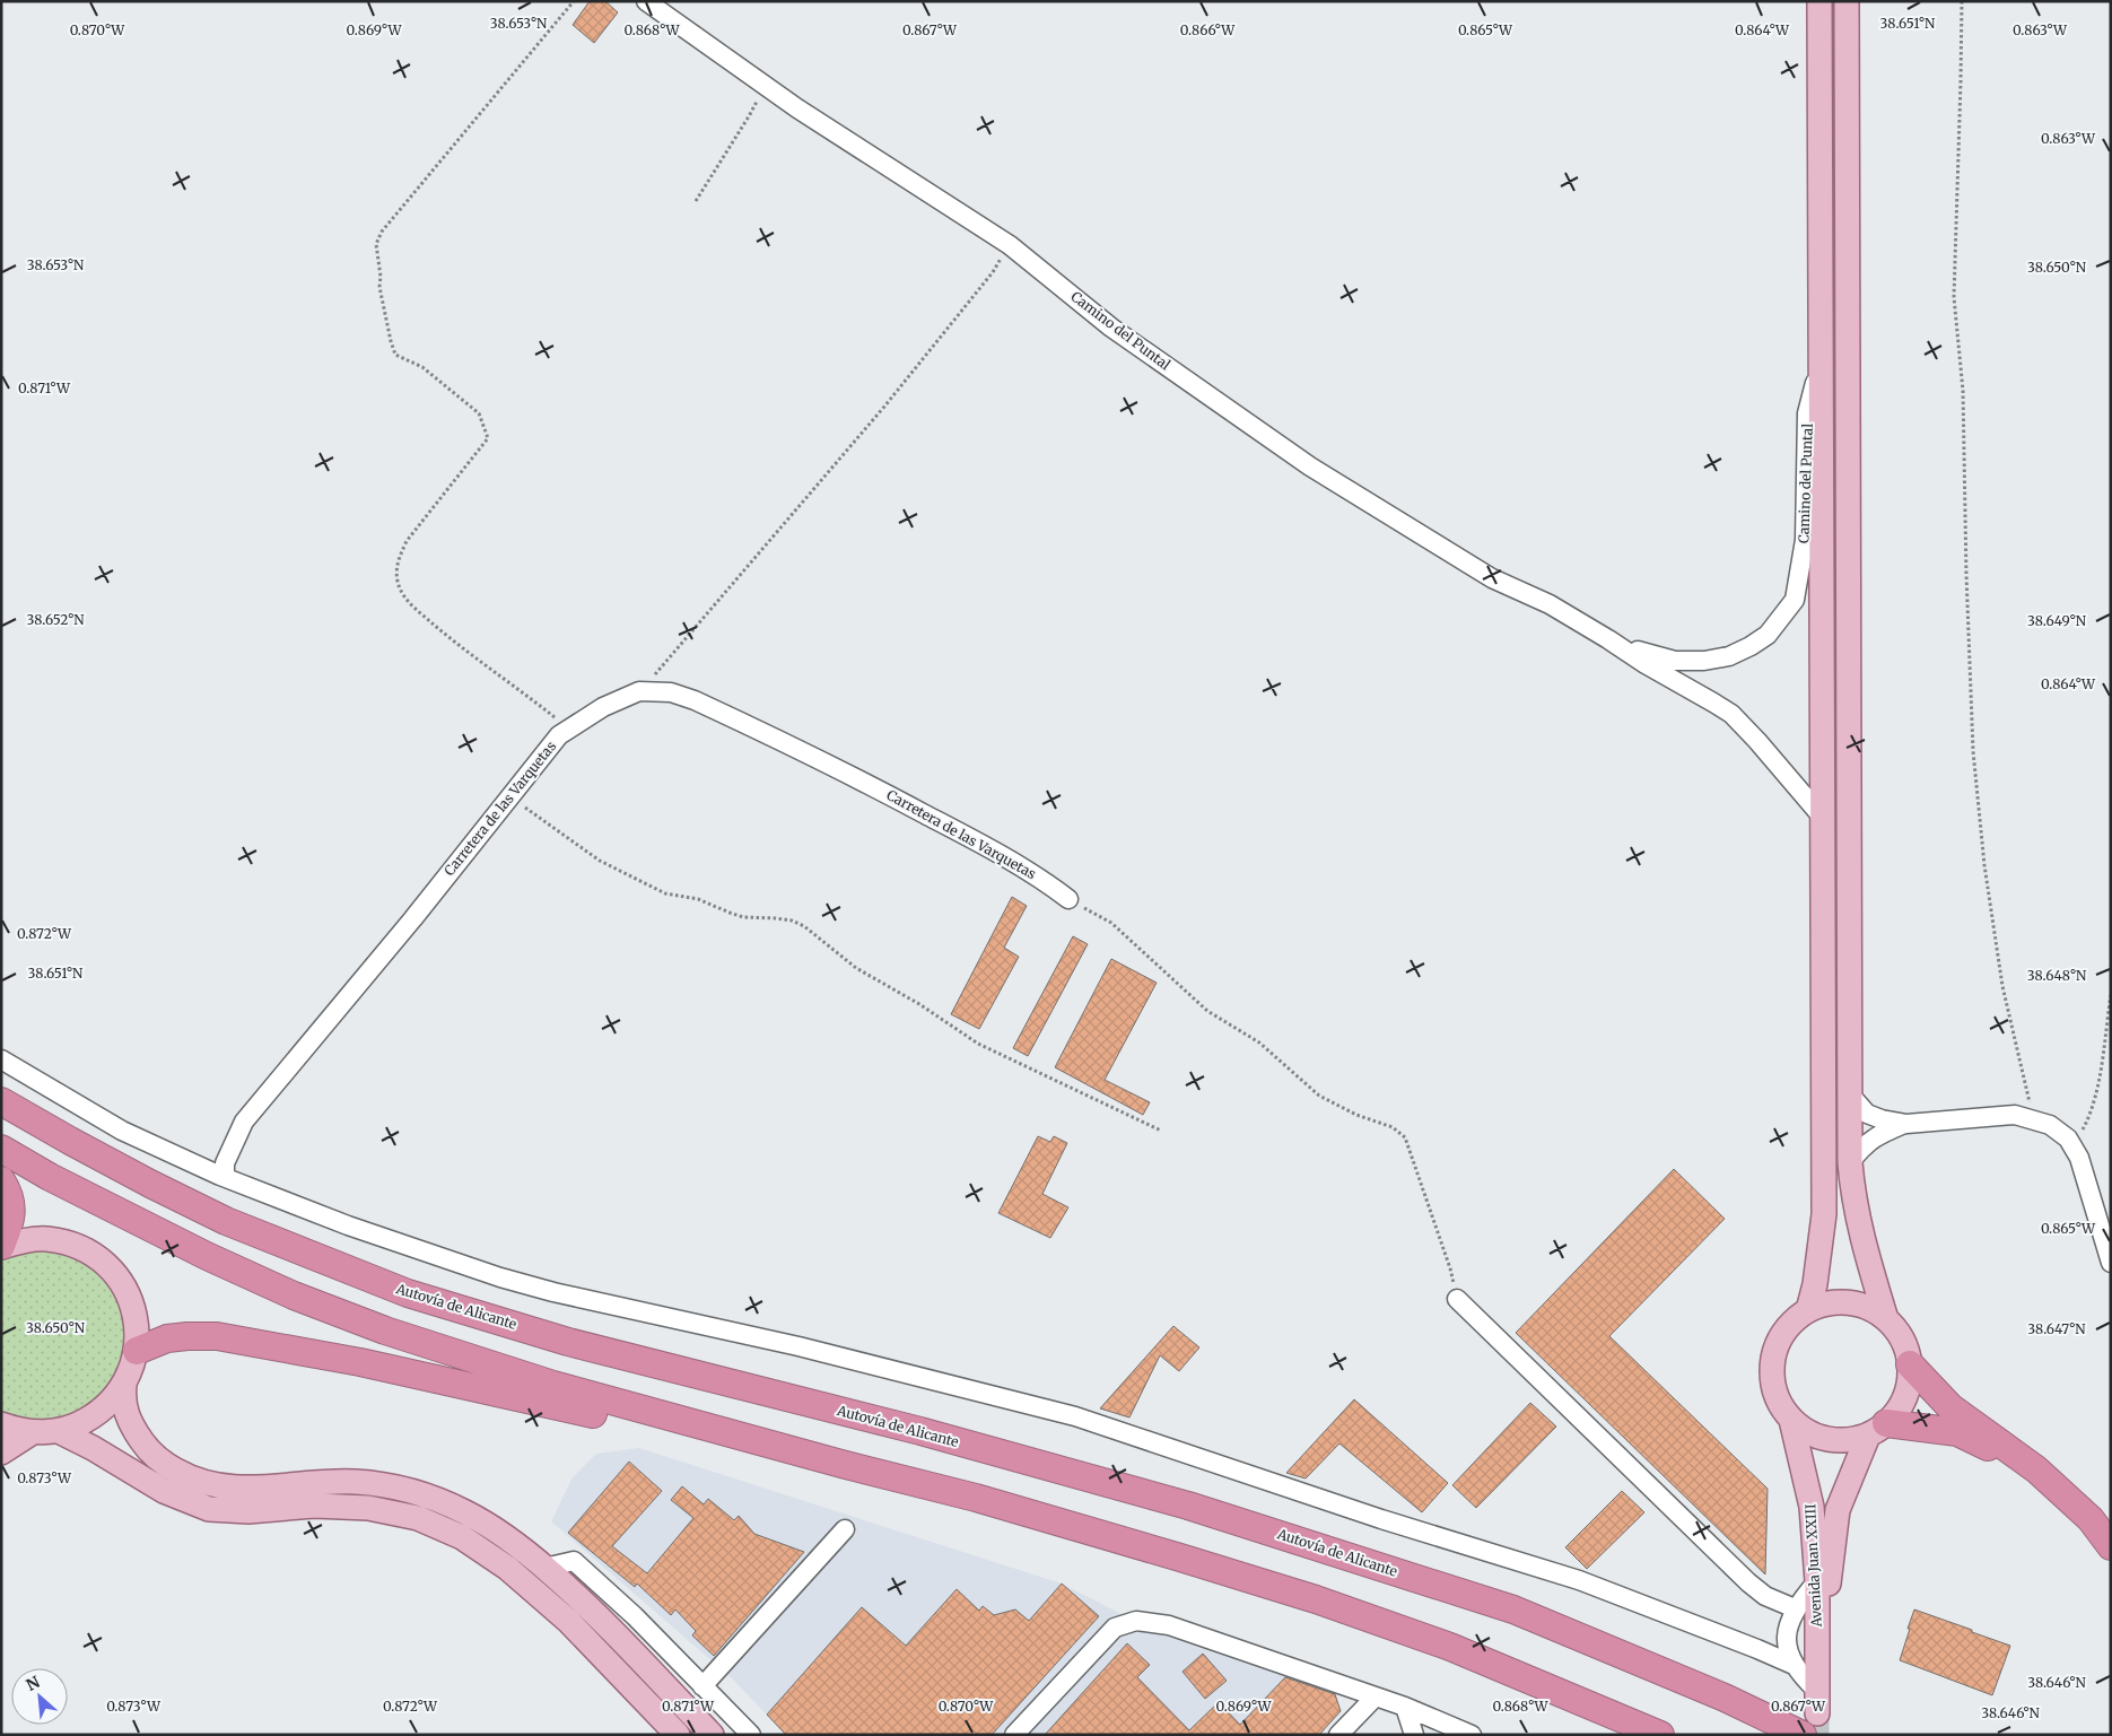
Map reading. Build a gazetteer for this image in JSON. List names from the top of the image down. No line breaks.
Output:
{"streets":{"highway":["Autovía de Alicante"],"main road":["Avenida Juan XXIII"],"street":["Camino del Puntal","Carretera de las Varquetas"]},"crossings":[["Autovía de Alicante","Avenida Juan XXIII"]],"north":"top left","coordinates":["38.653°N","38.651°N","0.870°W","0.869°W","0.868°W","0.867°W","0.866°W","0.865°W","0.864°W","0.863°W","38.650°N","0.871°W","38.652°N","38.649°N","0.872°W","38.648°N","38.647°N","0.873°W","38.646°N"]}
